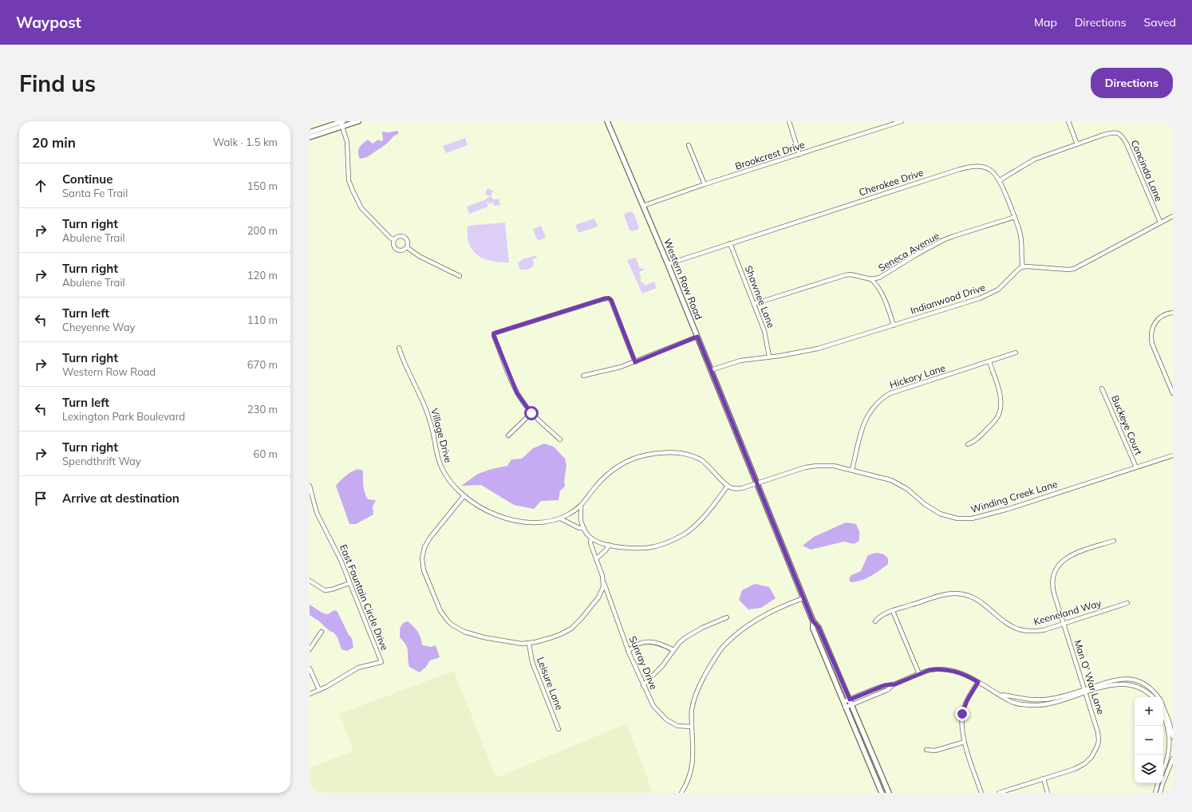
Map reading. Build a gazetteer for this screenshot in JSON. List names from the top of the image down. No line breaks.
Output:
{"streets":{"street":["Brookcrest Drive","Concinda Lane","Cherokee Drive","Seneca Avenue","Western Row Road","Shawnee Lane","Indianwood Drive","Hickory Lane","Buckeye Court","Village Drive","Winding Creek Lane","East Fountain Circle Drive","Keeneland Way","Sunray Drive","Man O’ War Lane","Leisure Lane"]},"crossings":[["Brookcrest Drive","Western Row Road"],["Cherokee Drive","Western Row Road"],["Cherokee Drive","Shawnee Lane"],["Seneca Avenue","Shawnee Lane"],["Western Row Road","Indianwood Drive"],["Western Row Road","Winding Creek Lane"],["Shawnee Lane","Indianwood Drive"],["Hickory Lane","Winding Creek Lane"],["Buckeye Court","Winding Creek Lane"],["Keeneland Way","Man O’ War Lane"]],"page":{"header":"Waypost","nav":["Map","Directions","Saved"],"buttons":"Directions","title":"Find us","heading":["20 min","Walk · 1.5 km"],"list":[["Continue","Santa Fe Trail","150 m"],["Turn right","Abulene Trail","200 m"],["Turn right","Abulene Trail","120 m"],["Turn left","Cheyenne Way","110 m"],["Turn right","Western Row Road","670 m"],["Turn left","Lexington Park Boulevard","230 m"],["Turn right","Spendthrift Way","60 m"],"Arrive at destination"],"map_buttons":["+","−"]}}
